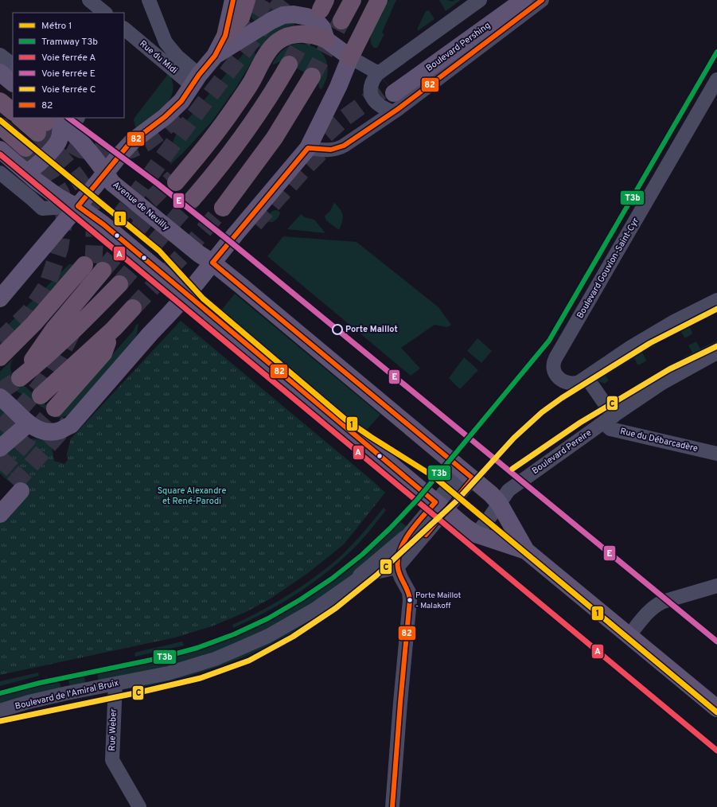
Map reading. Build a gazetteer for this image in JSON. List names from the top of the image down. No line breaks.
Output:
{"streets":{"main road":["Boulevard Pershing","Avenue de Neuilly"],"street":["Rue du Midi","Boulevard Gouvion-Saint-Cyr","Rue du Débarcadère","Boulevard Pereire","Boulevard de l'Amiral Bruix","Rue Weber"]},"crossings":[["Avenue de Neuilly","Boulevard Pereire"],["Avenue de Neuilly","Boulevard de l'Amiral Bruix"],["Rue du Débarcadère","Boulevard Pereire"],["Boulevard de l'Amiral Bruix","Rue Weber"]],"parks":["Square Alexandre et René-Parodi"],"places":["Porte Maillot","Porte Maillot - Malakoff"],"lines":["transit line 82","tram line T3b","rail line E","metro line 1","rail line A","rail line C"],"legend":["Métro 1","Tramway T3b","Voie ferrée A","Voie ferrée E","Voie ferrée C","82"]}
